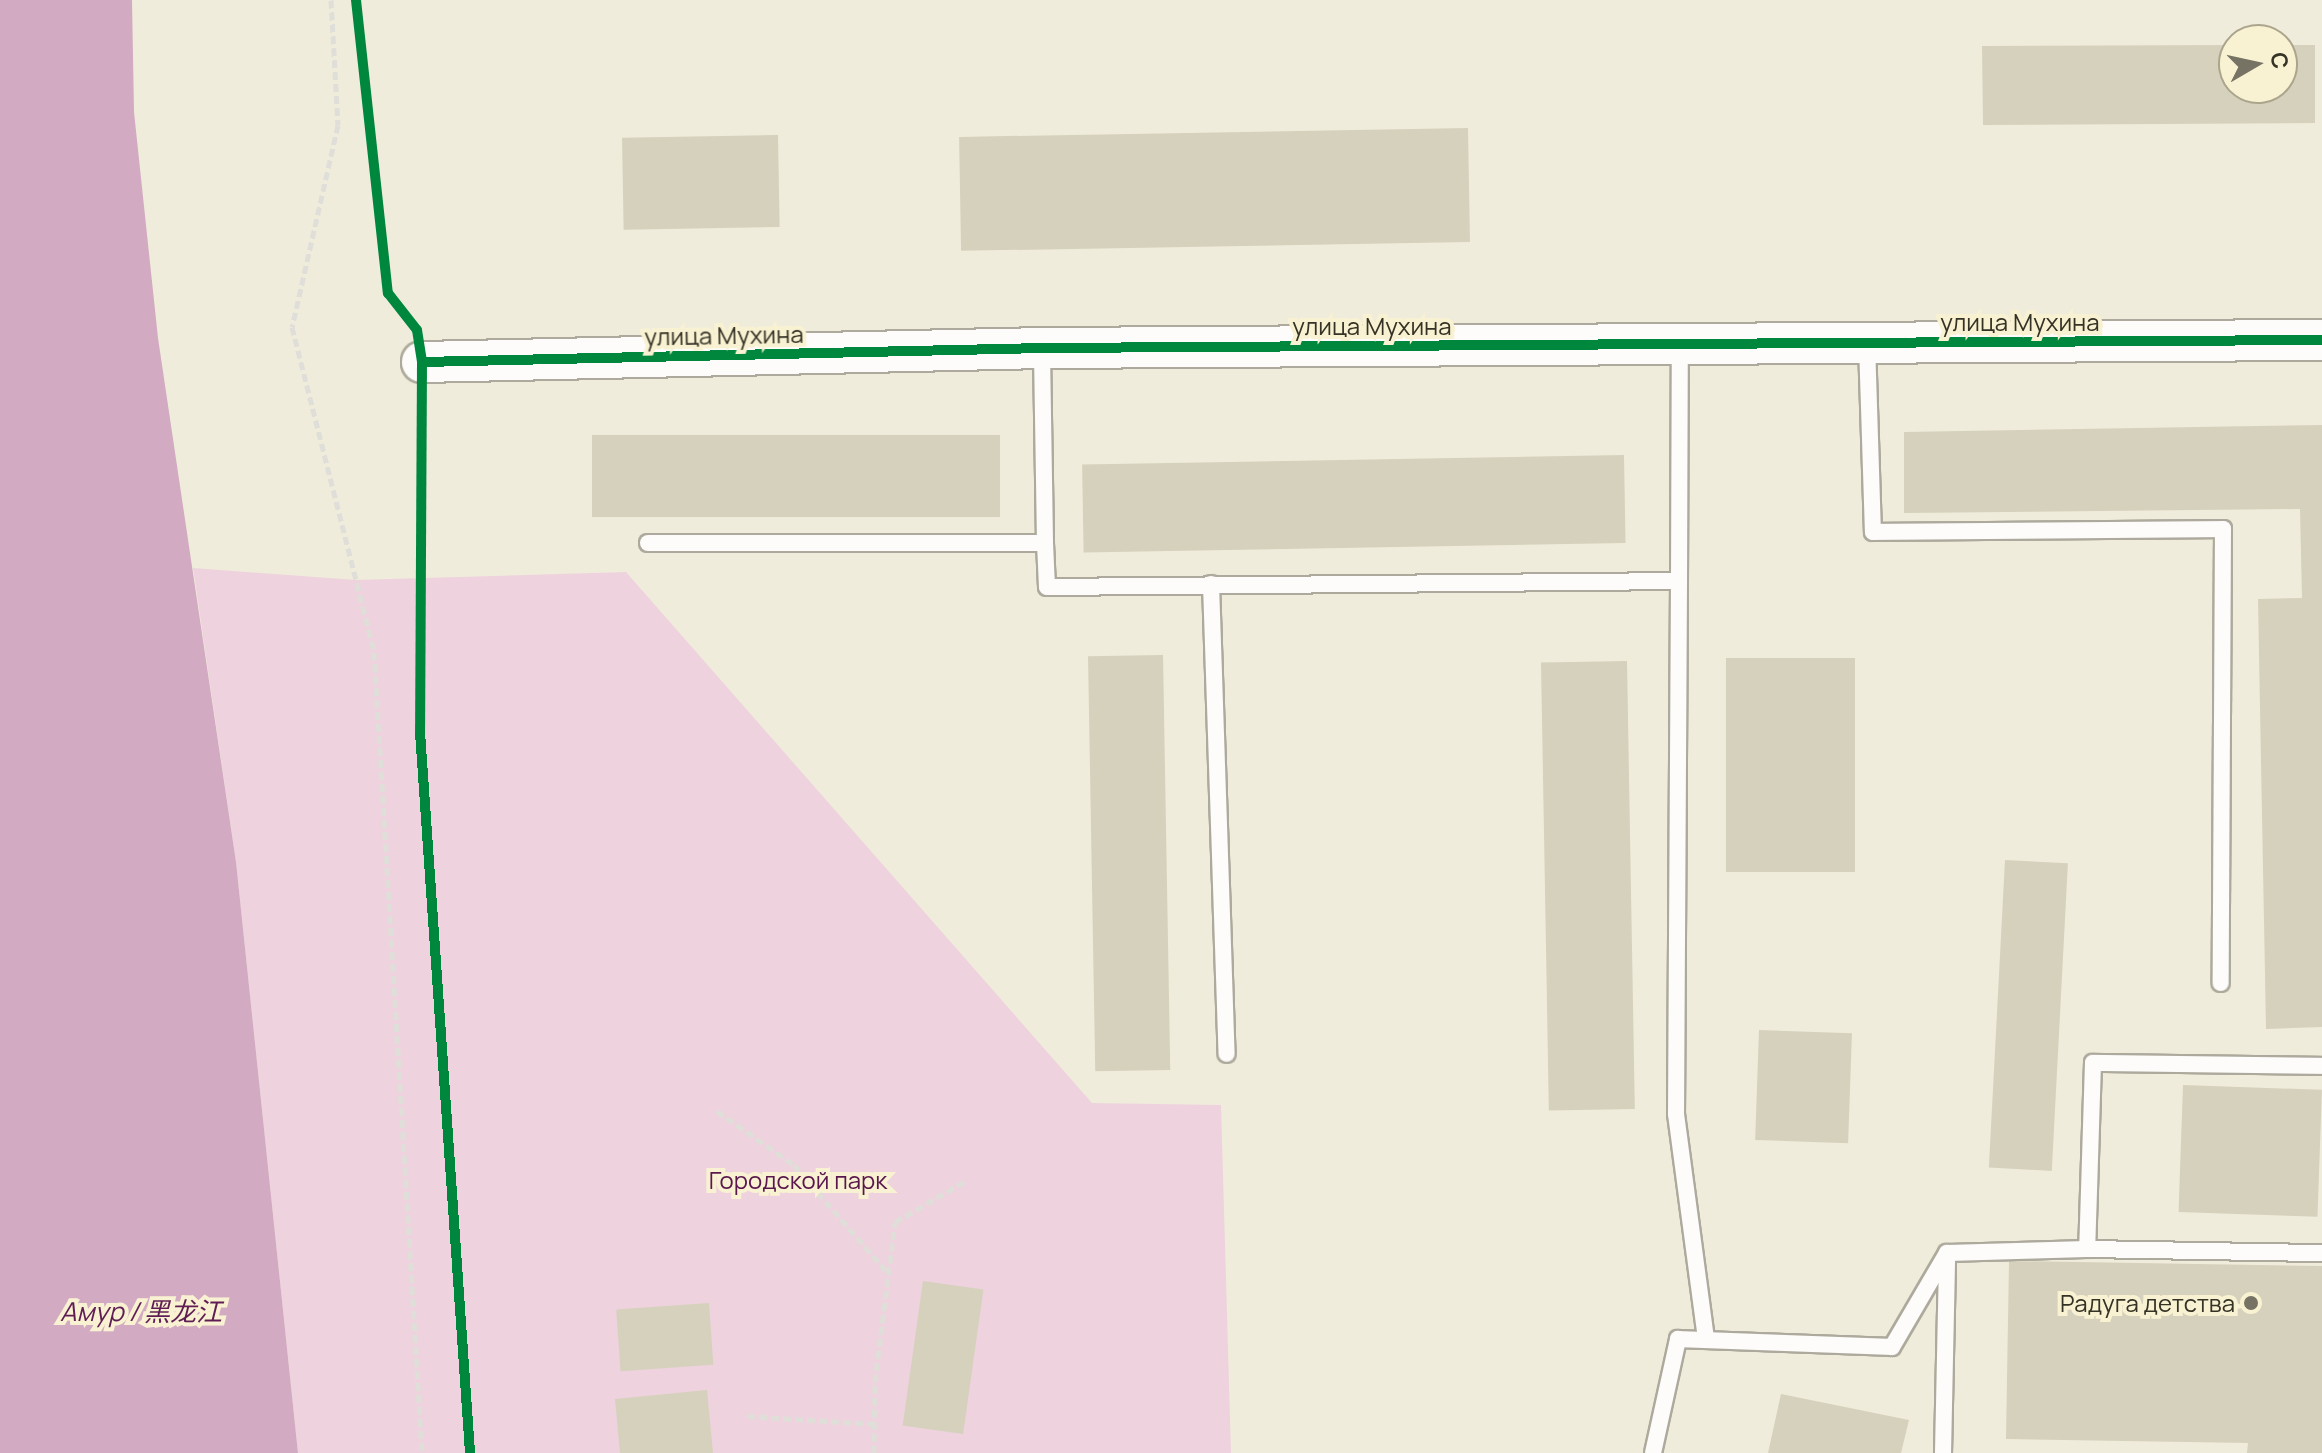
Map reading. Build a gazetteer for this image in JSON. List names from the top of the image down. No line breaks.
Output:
{"streets":{"street":["улица Мухина"]},"water":["Амур / 黑龙江"],"parks":["Городской парк"],"places":["Радуга детства"],"north":"right"}
